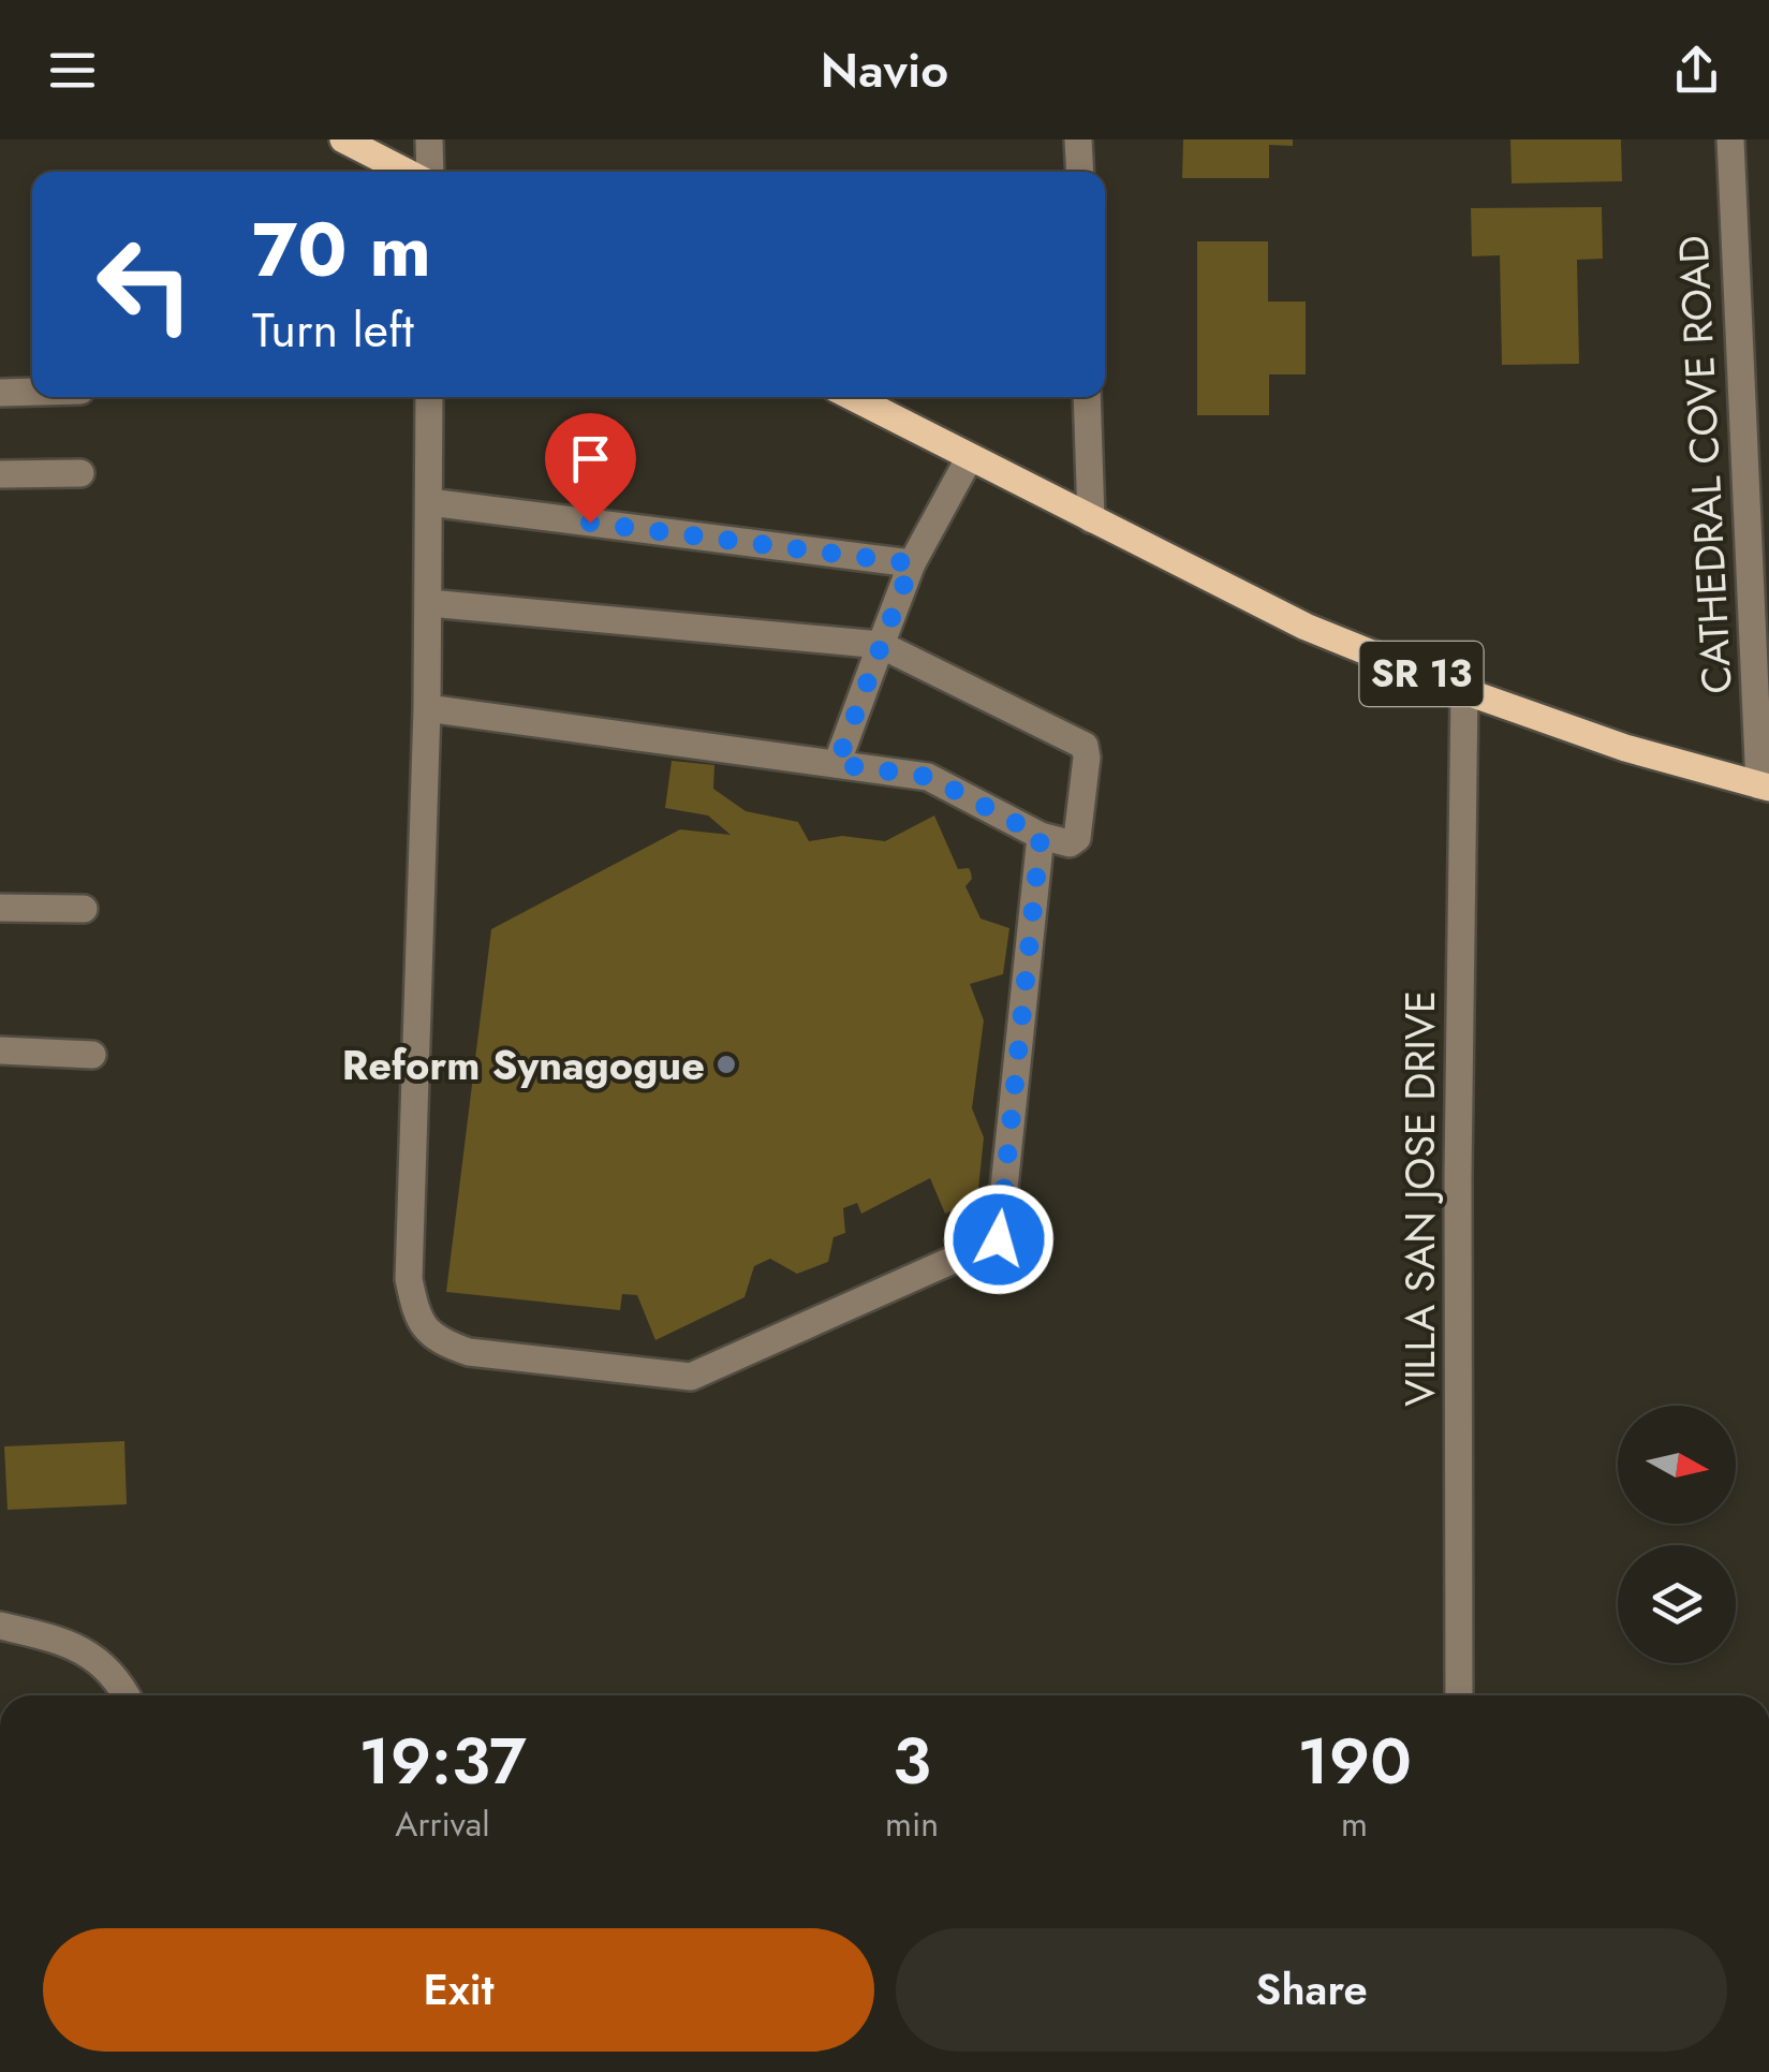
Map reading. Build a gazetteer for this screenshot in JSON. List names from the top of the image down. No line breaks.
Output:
{"streets":{"main road":["SR 13"],"street":["CATHEDRAL COVE ROAD","VILLA SAN JOSE DRIVE"]},"crossings":[["CATHEDRAL COVE ROAD","SR 13"],["SR 13","VILLA SAN JOSE DRIVE"]],"places":["Reform Synagogue"],"north":"right","page":{"header":"Navio","turn":["70 m","Turn left"],"eta":["19:37","Arrival","3","min","190","m"],"buttons":["Exit","Share"]}}
